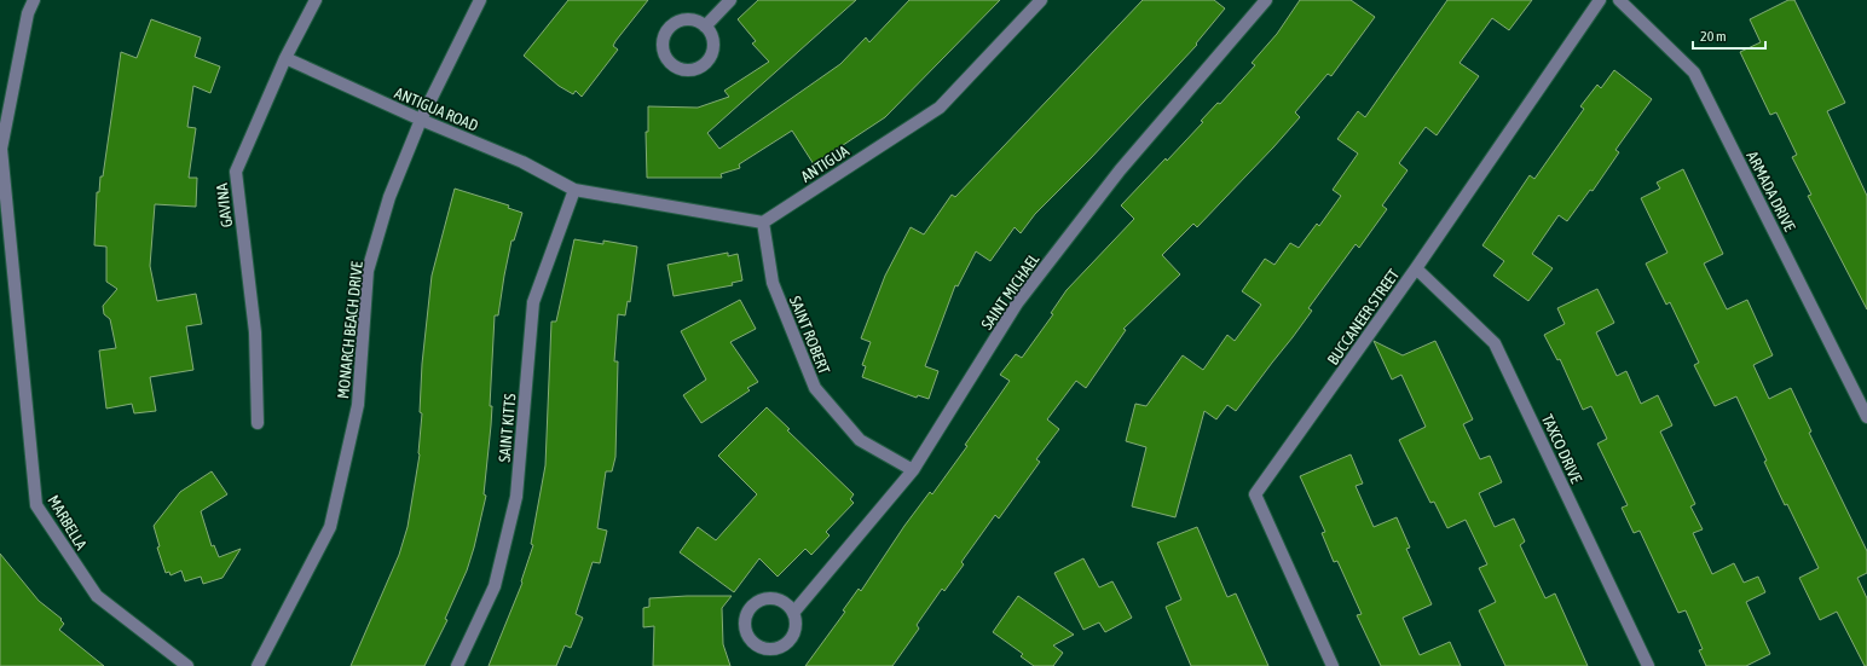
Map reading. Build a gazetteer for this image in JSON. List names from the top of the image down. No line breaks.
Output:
{"streets":{"street":["ANTIGUA ROAD","ANTIGUA","ARMADA DRIVE","GAVINA","SAINT MICHAEL","BUCCANEER STREET","MONARCH BEACH DRIVE","SAINT ROBERT","SAINT KITTS","TAXCO DRIVE","MARBELLA"]},"crossings":[["ANTIGUA ROAD","GAVINA"],["ANTIGUA ROAD","MONARCH BEACH DRIVE"],["ANTIGUA ROAD","SAINT KITTS"],["ANTIGUA","SAINT ROBERT"],["SAINT MICHAEL","SAINT ROBERT"],["BUCCANEER STREET","TAXCO DRIVE"]],"scale_bar":"20 m"}
